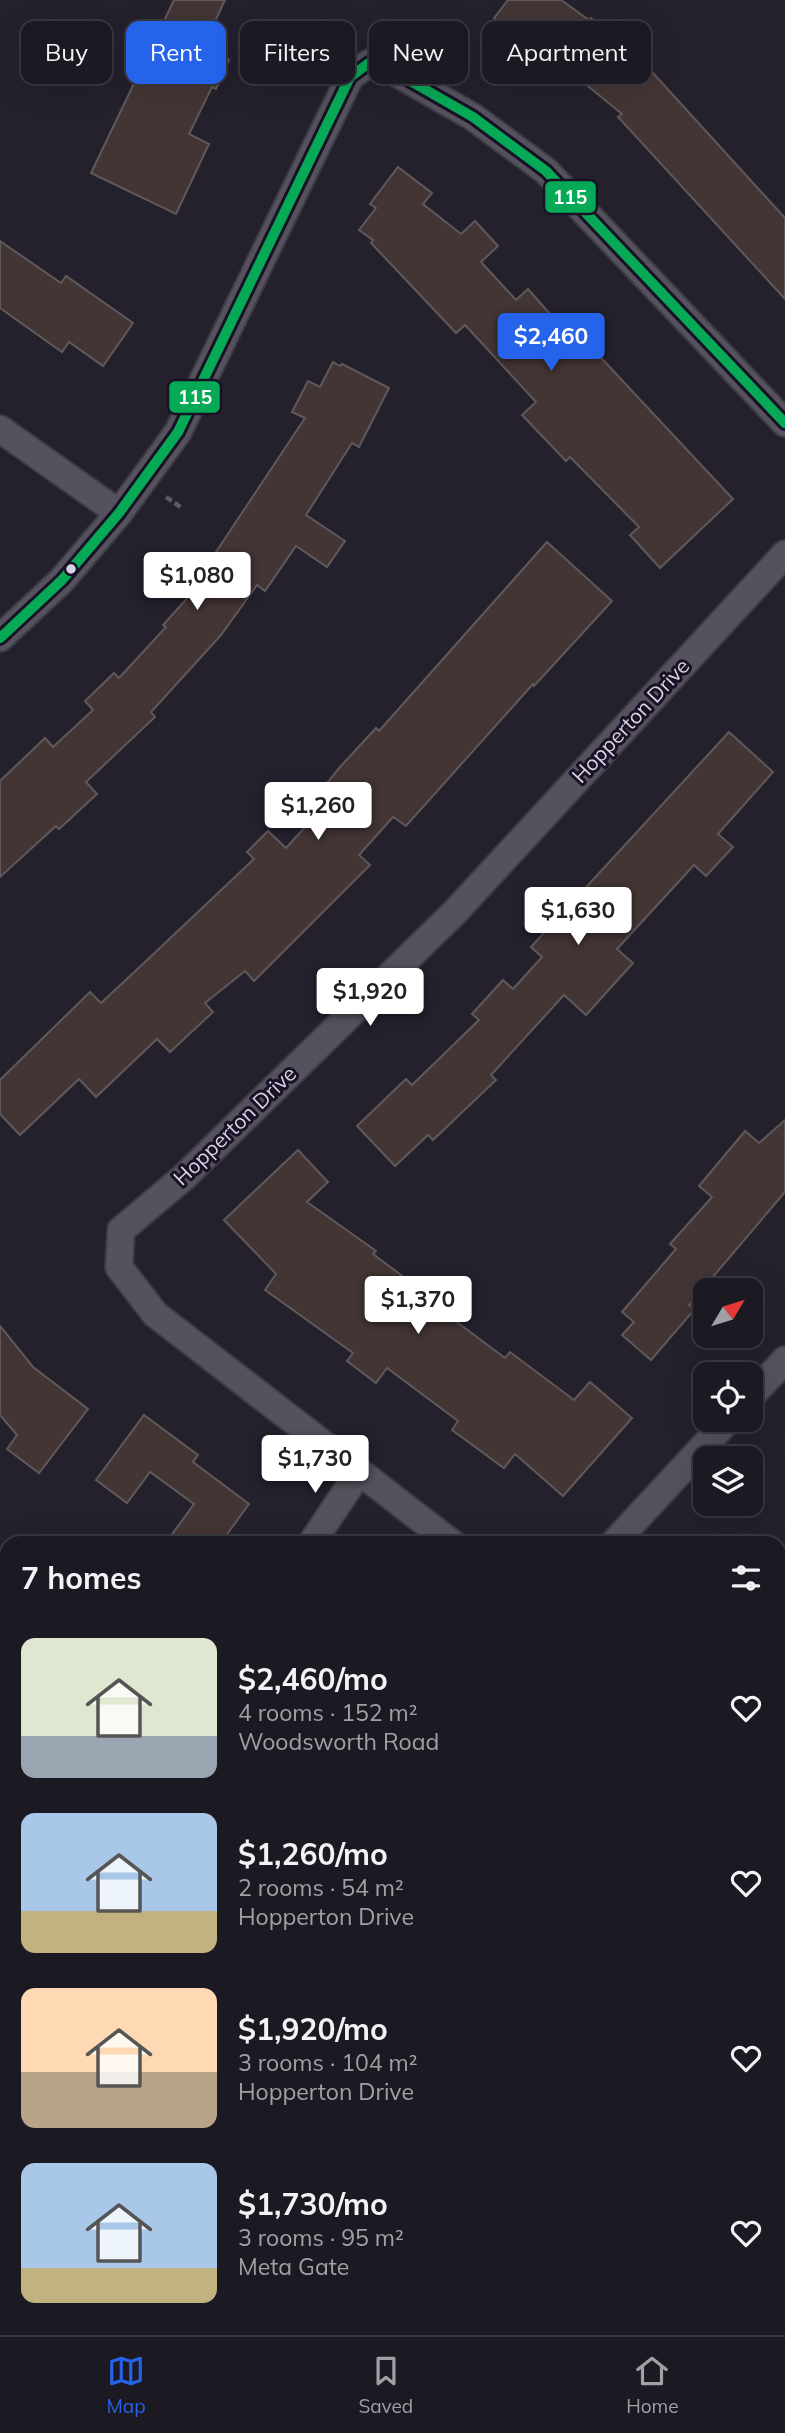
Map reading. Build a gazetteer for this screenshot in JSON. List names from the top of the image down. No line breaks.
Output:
{"streets":{"street":["Hopperton Drive"]},"lines":["transit line 115"],"north":"top right","page":{"chip":["Buy","Rent","Filters","New","Apartment"],"price":["$2,460","$1,080","$1,260","$1,630","$1,920","$1,370","$1,730"],"heading":"7 homes","list":[{"name":"$2,460/mo","note":"4 rooms · 152 m² · Woodsworth Road"},{"name":"$1,260/mo","note":"2 rooms · 54 m² · Hopperton Drive"},{"name":"$1,920/mo","note":"3 rooms · 104 m² · Hopperton Drive"},{"name":"$1,730/mo","note":"3 rooms · 95 m² · Meta Gate"}],"tabs":["Map","Saved","Home"]}}
